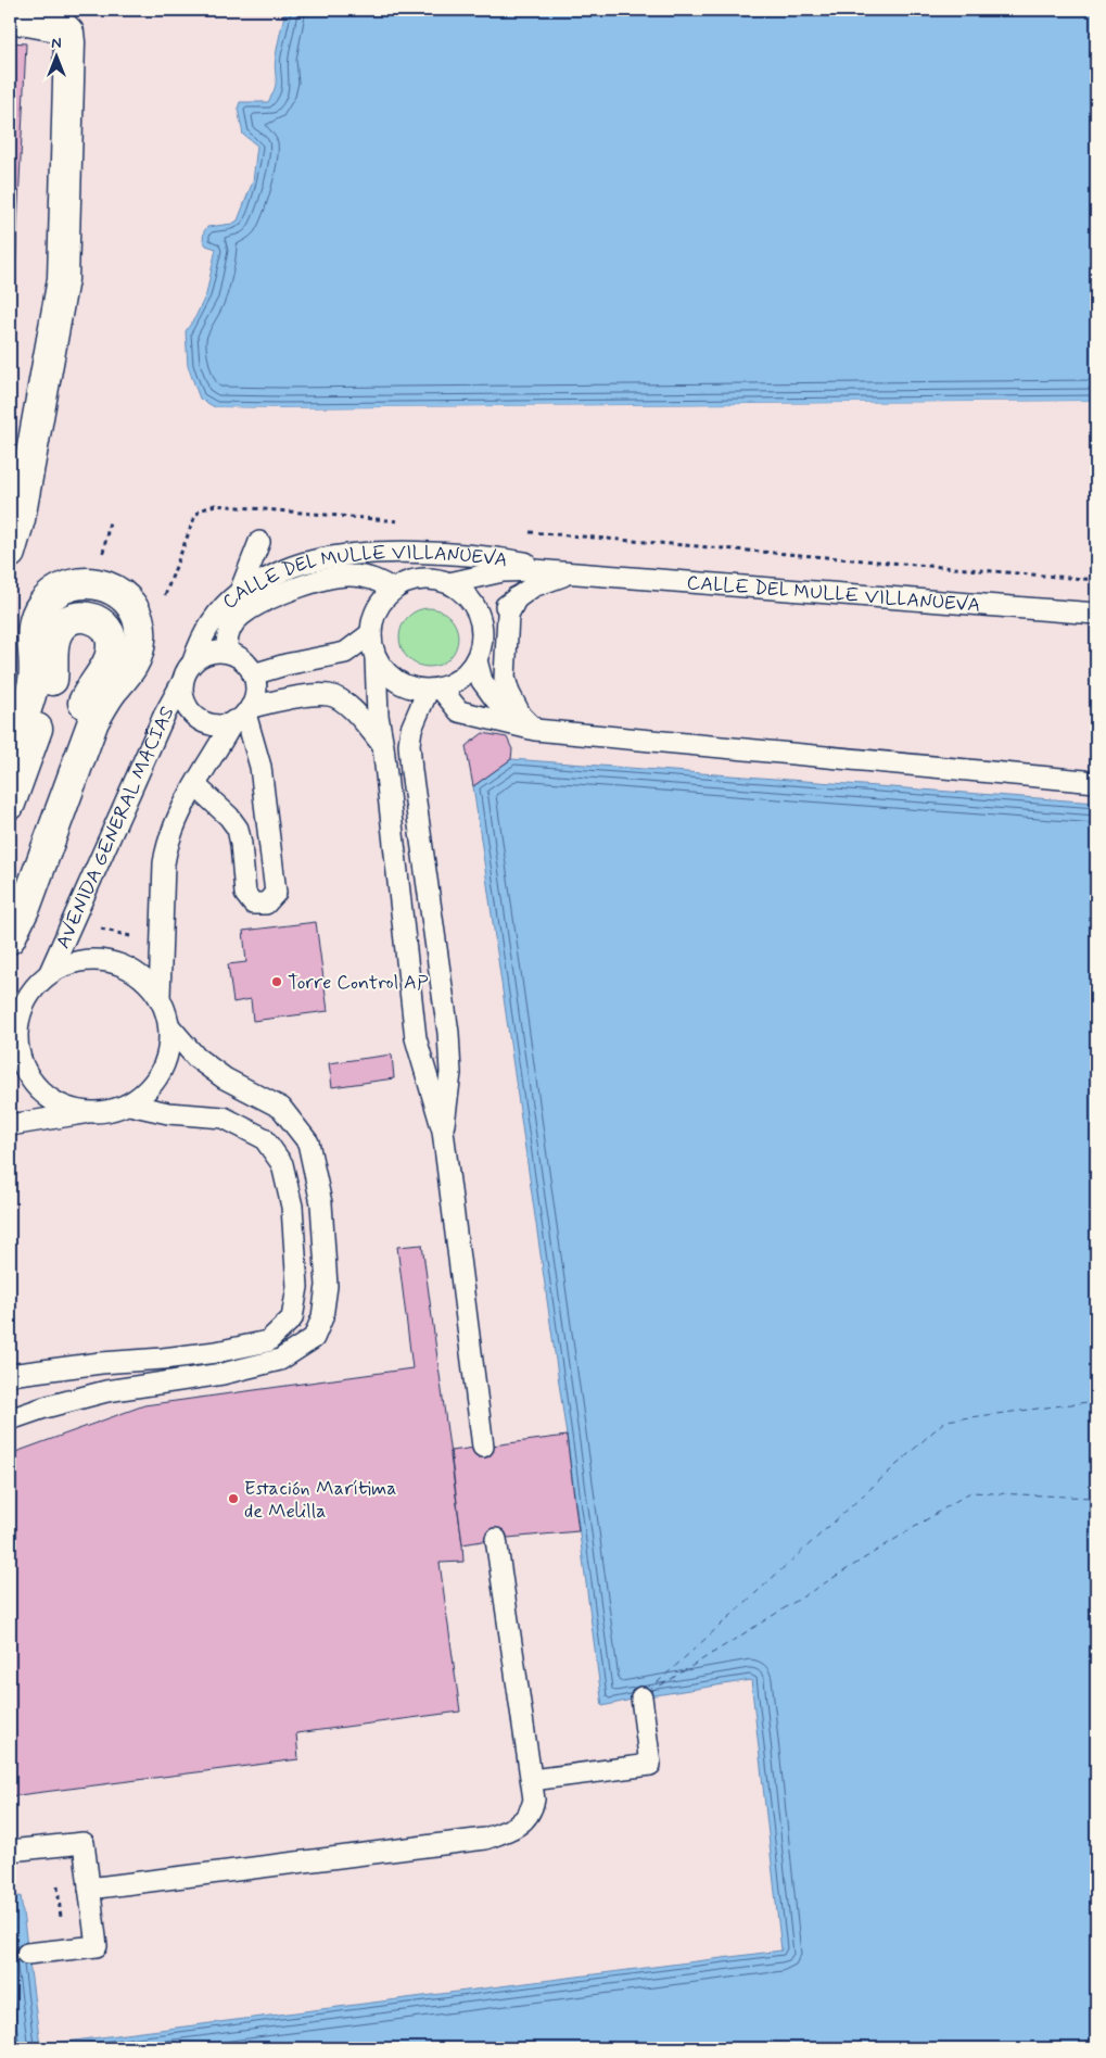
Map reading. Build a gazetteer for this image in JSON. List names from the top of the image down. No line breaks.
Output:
{"streets":{"lane":["CALLE DEL MULLE VILLANUEVA","AVENIDA GENERAL MACÍAS"]},"crossings":[["CALLE DEL MULLE VILLANUEVA","AVENIDA GENERAL MACÍAS"]],"places":["Torre Control AP","Estación Marítima de Melilla"],"north":"top"}
